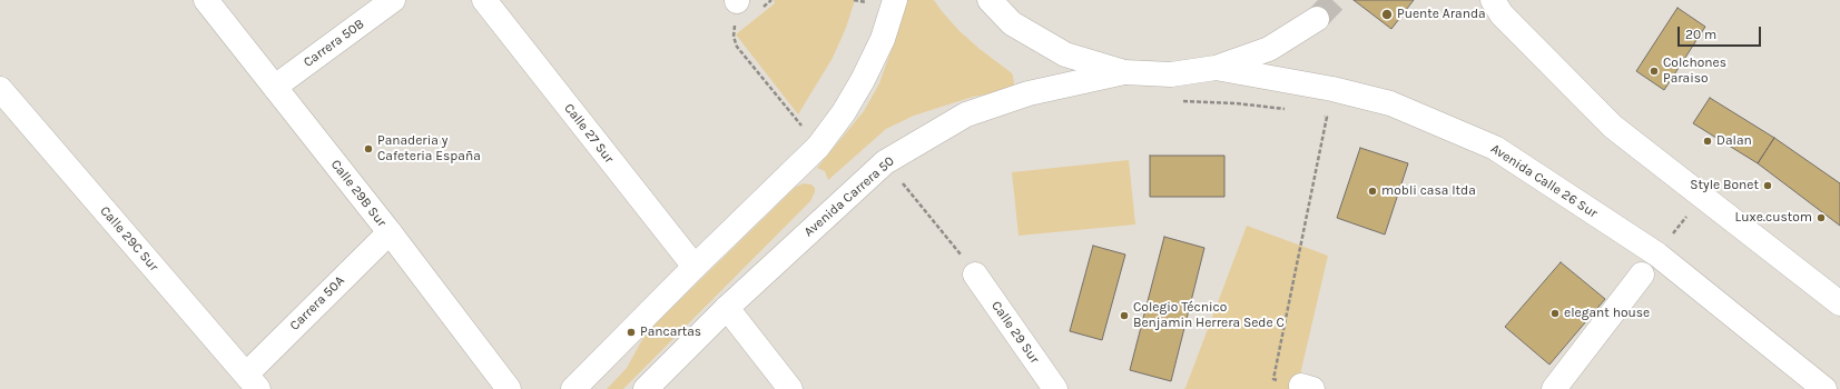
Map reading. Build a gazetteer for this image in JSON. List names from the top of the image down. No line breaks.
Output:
{"streets":{"main road":["Carrera 50B","Calle 27 Sur","Avenida Calle 26 Sur","Calle 29B Sur","Avenida Carrera 50","Calle 29C Sur","Carrera 50A","Calle 29 Sur"]},"crossings":[["Carrera 50B","Calle 29B Sur"],["Calle 29B Sur","Carrera 50A"],["Calle 29C Sur","Carrera 50A"]],"places":["Puente Aranda","Colchones Paraiso","Dalan","Panaderia y Cafeteria España","Style Bonet","mobli casa ltda","Luxe.custom","elegant house","Colegio Técnico Benjamin Herrera Sede C","Pancartas"],"scale_bar":"20 m"}
